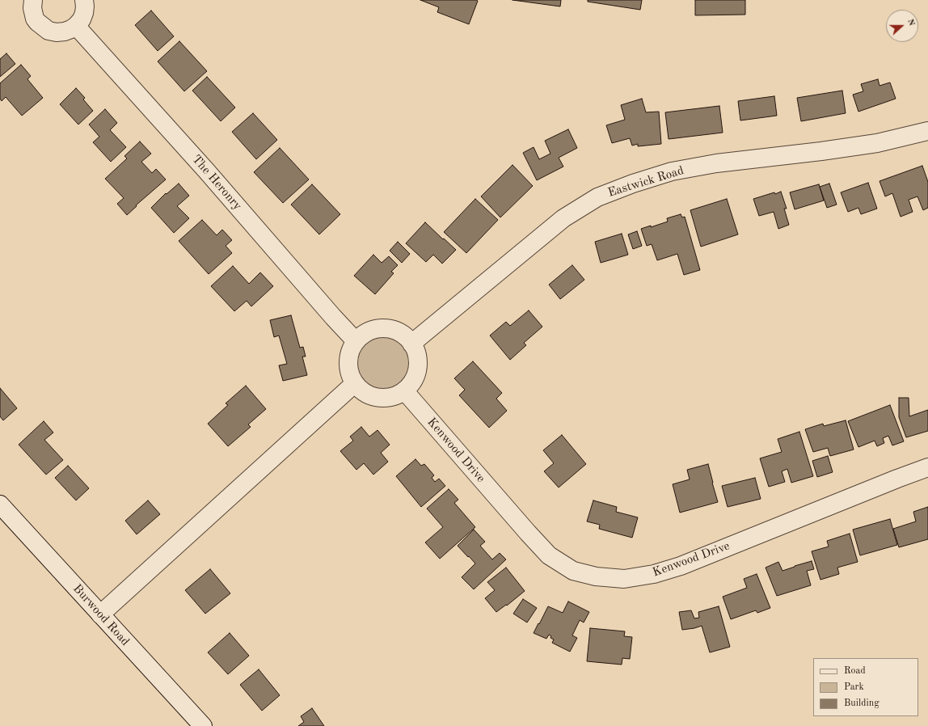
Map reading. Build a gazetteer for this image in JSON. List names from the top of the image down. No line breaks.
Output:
{"streets":{"street":["Eastwick Road","The Heronry","Kenwood Drive","Burwood Road"]},"crossings":[["Eastwick Road","The Heronry"],["Eastwick Road","Kenwood Drive"],["The Heronry","Kenwood Drive"]],"legend":["Road","Park","Building"],"north":"right"}
